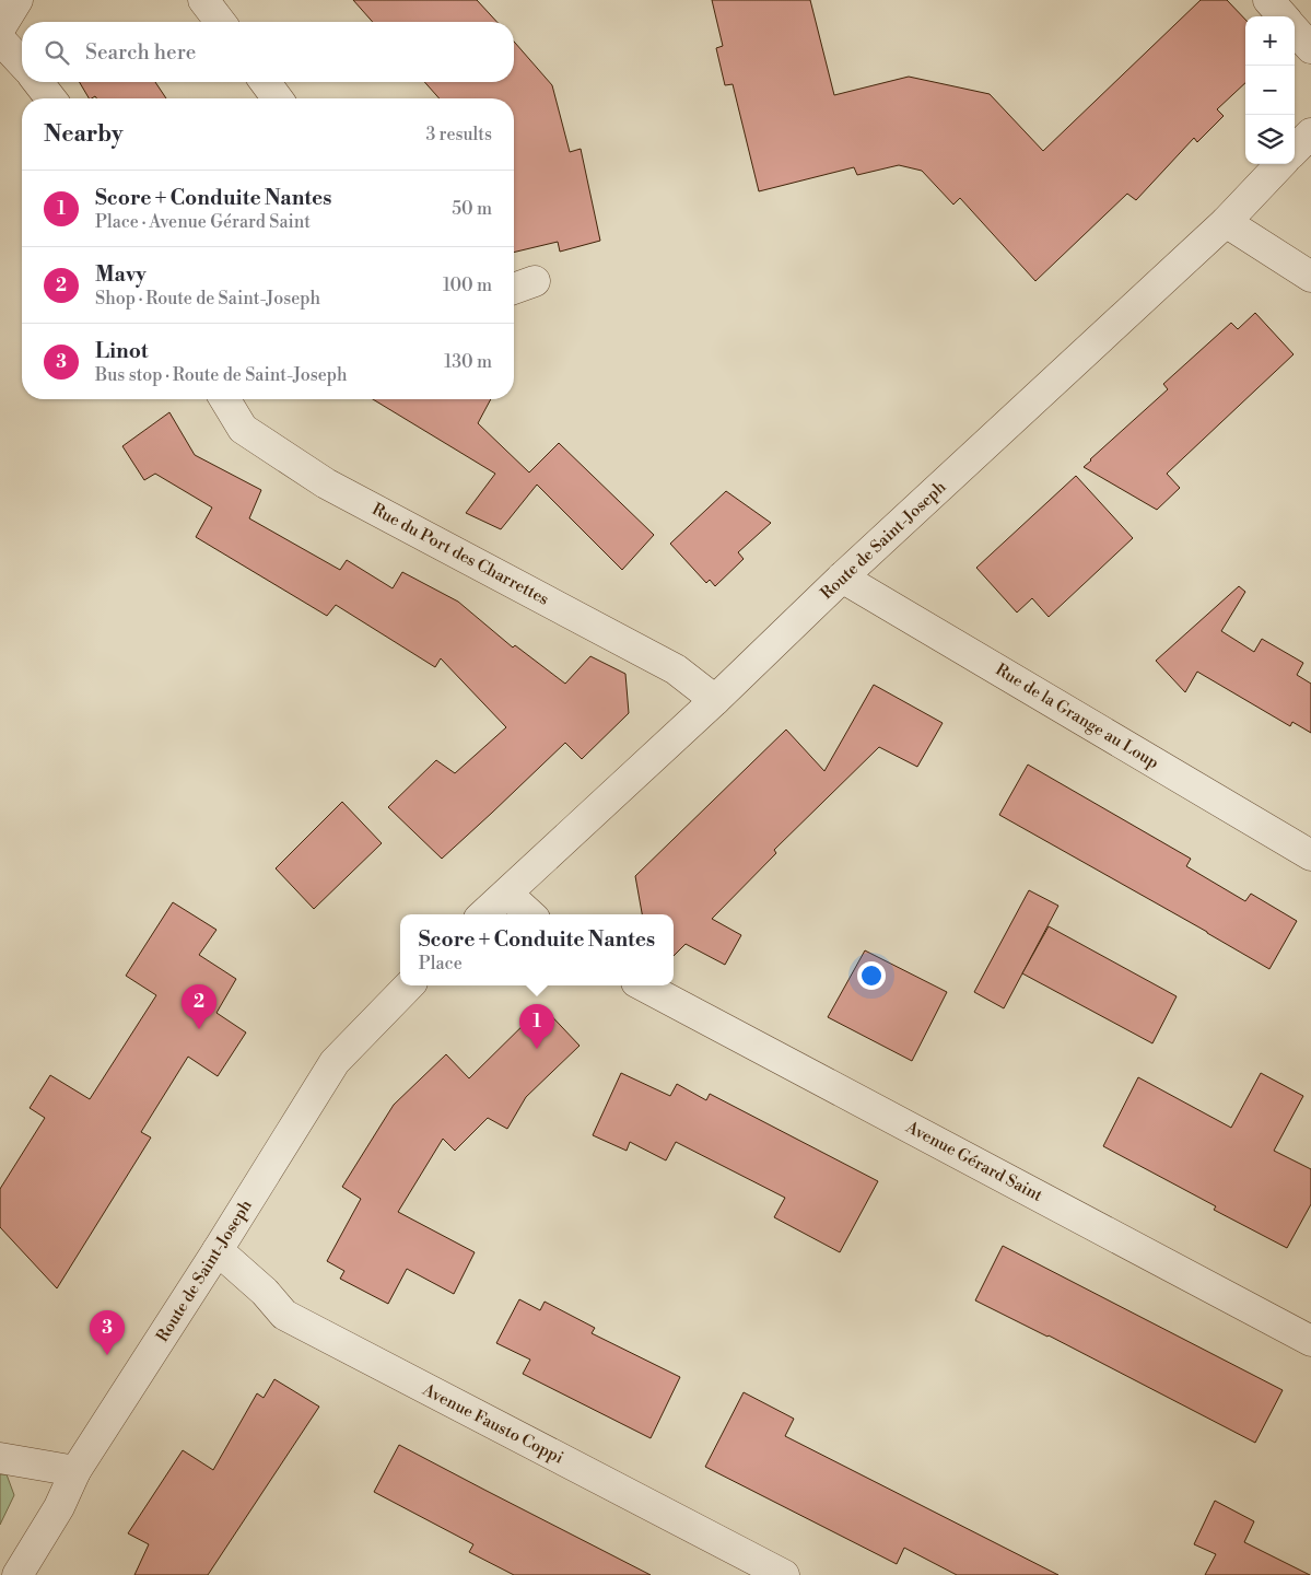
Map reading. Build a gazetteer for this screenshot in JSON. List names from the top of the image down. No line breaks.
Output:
{"streets":{"street":["Route de Saint-Joseph","Rue du Port des Charrettes","Rue de la Grange au Loup","Avenue Gérard Saint","Avenue Fausto Coppi"]},"crossings":[["Route de Saint-Joseph","Rue du Port des Charrettes"],["Route de Saint-Joseph","Rue de la Grange au Loup"],["Route de Saint-Joseph","Avenue Fausto Coppi"]],"page":{"map_buttons":["+","−"],"search":"Search here","heading":["Nearby","3 results"],"list":[{"mark":"1","name":"Score + Conduite Nantes","note":"Place · Avenue Gérard Saint","value":"50 m"},{"mark":"2","name":"Mavy","note":"Shop · Route de Saint-Joseph","value":"100 m"},{"mark":"3","name":"Linot","note":"Bus stop · Route de Saint-Joseph","value":"130 m"}],"popup":["Score + Conduite Nantes","Place"],"pins":["2","1","3"]}}
